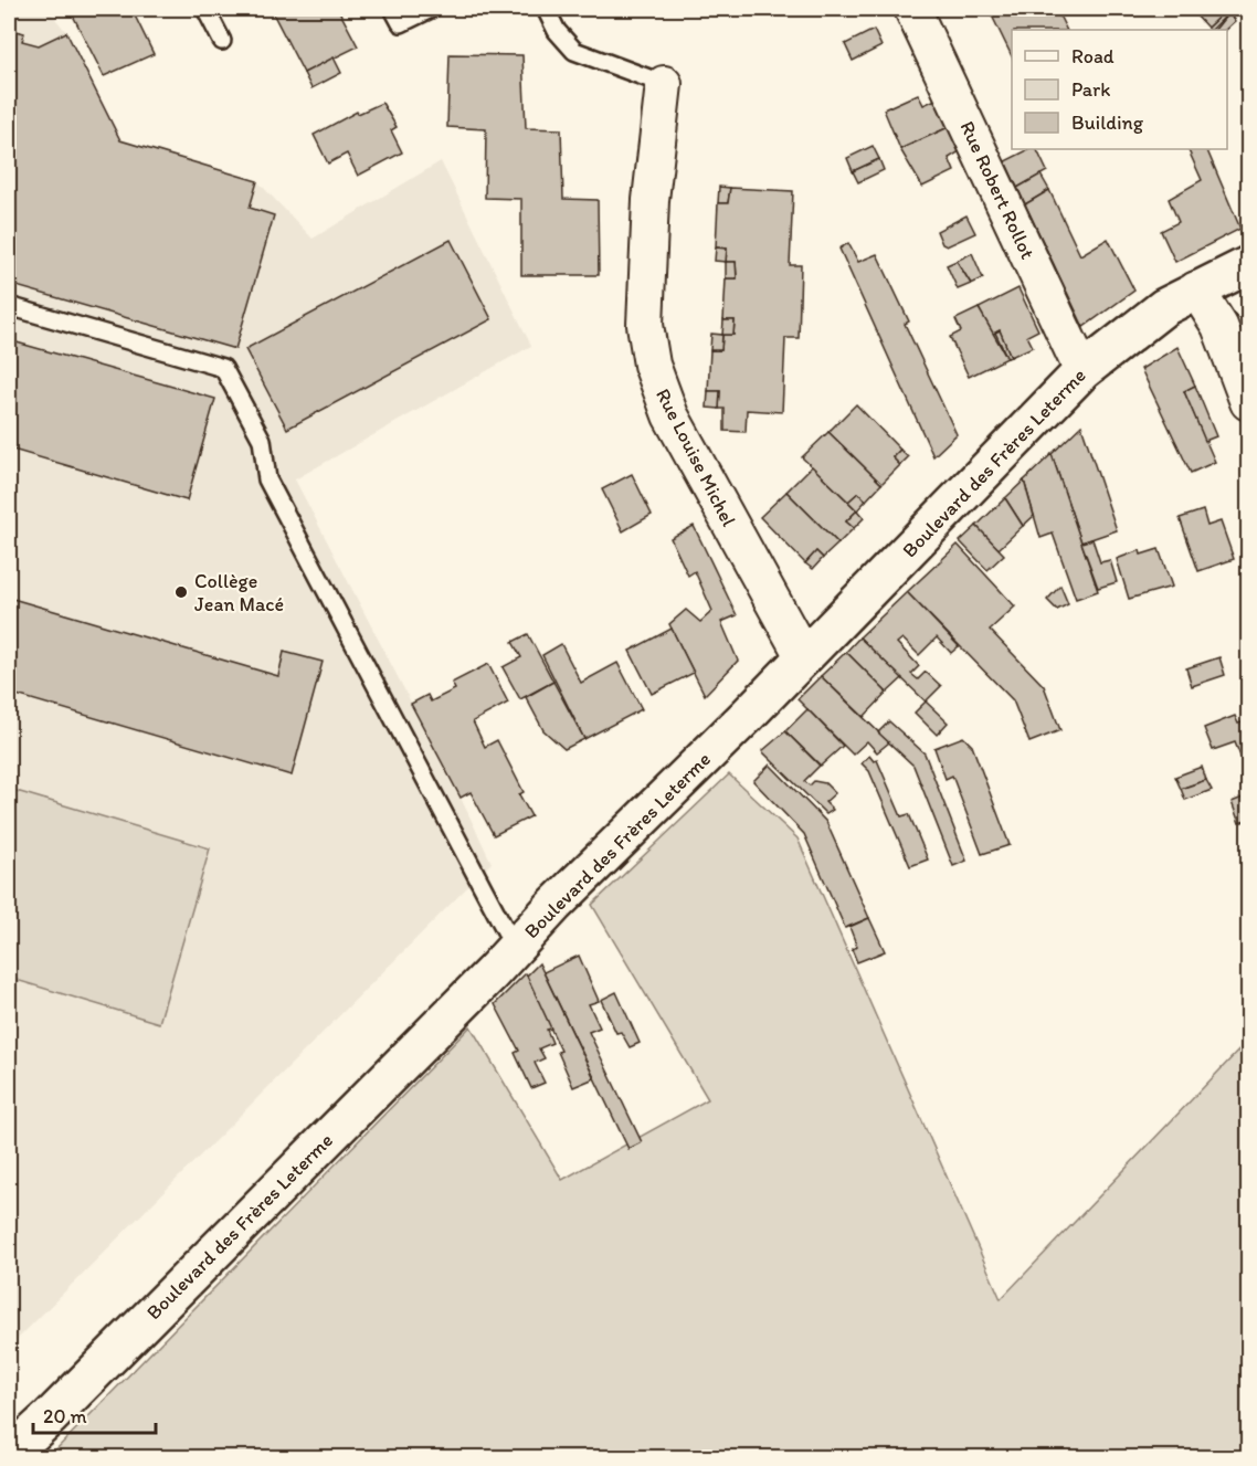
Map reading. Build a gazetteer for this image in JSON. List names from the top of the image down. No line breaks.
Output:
{"streets":{"street":["Rue Robert Rollot","Rue Louise Michel","Boulevard des Frères Leterme"]},"crossings":[["Rue Robert Rollot","Boulevard des Frères Leterme"],["Rue Louise Michel","Boulevard des Frères Leterme"]],"places":["Collège Jean Macé"],"legend":["Road","Park","Building"],"scale_bar":"20 m"}
